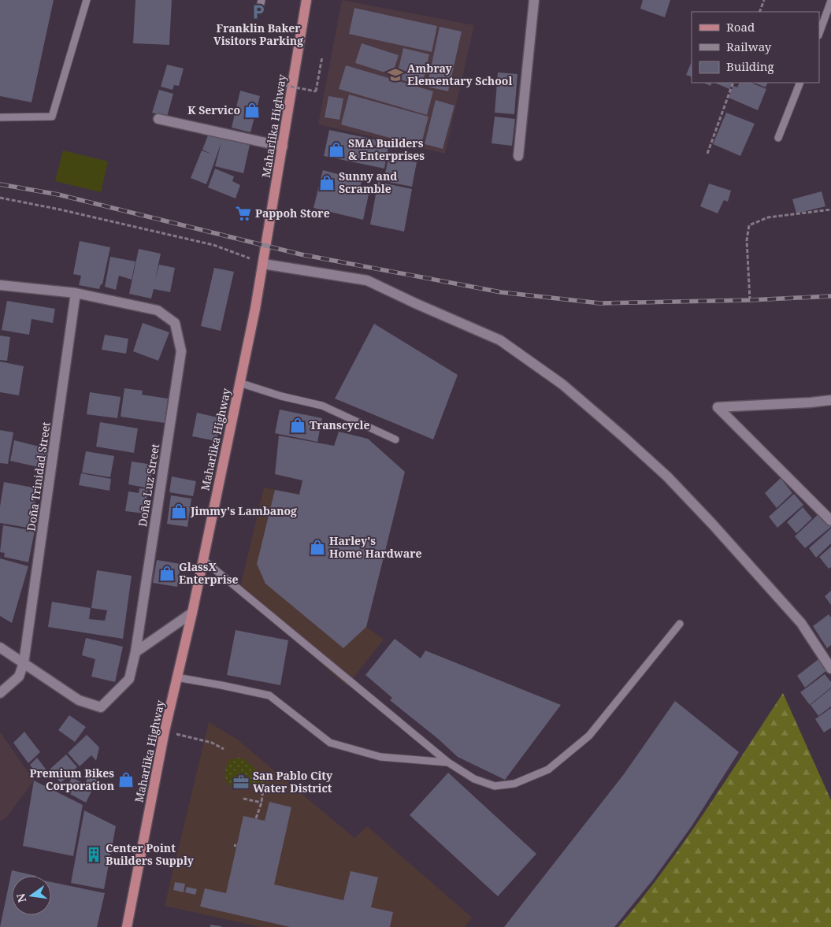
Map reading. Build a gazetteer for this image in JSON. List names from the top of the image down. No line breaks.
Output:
{"streets":{"main road":["Maharlika Highway"],"street":["Doña Trinidad Street","Doña Luz Street"]},"crossings":[["Doña Trinidad Street","Doña Luz Street"]],"places":{"parking":["Franklin Baker Visitors Parking"],"school or university":["Ambray Elementary School"],"shop":["K Servico","SMA Builders & Enterprises","Sunny and Scramble","Transcycle","Jimmy's Lambanog","Harley's Home Hardware","GlassX Enterprise","Premium Bikes Corporation"],"supermarket":["Pappoh Store"],"office":["San Pablo City Water District"],"building":["Center Point Builders Supply"]},"legend":["Road","Railway","Building"],"north":"left"}
